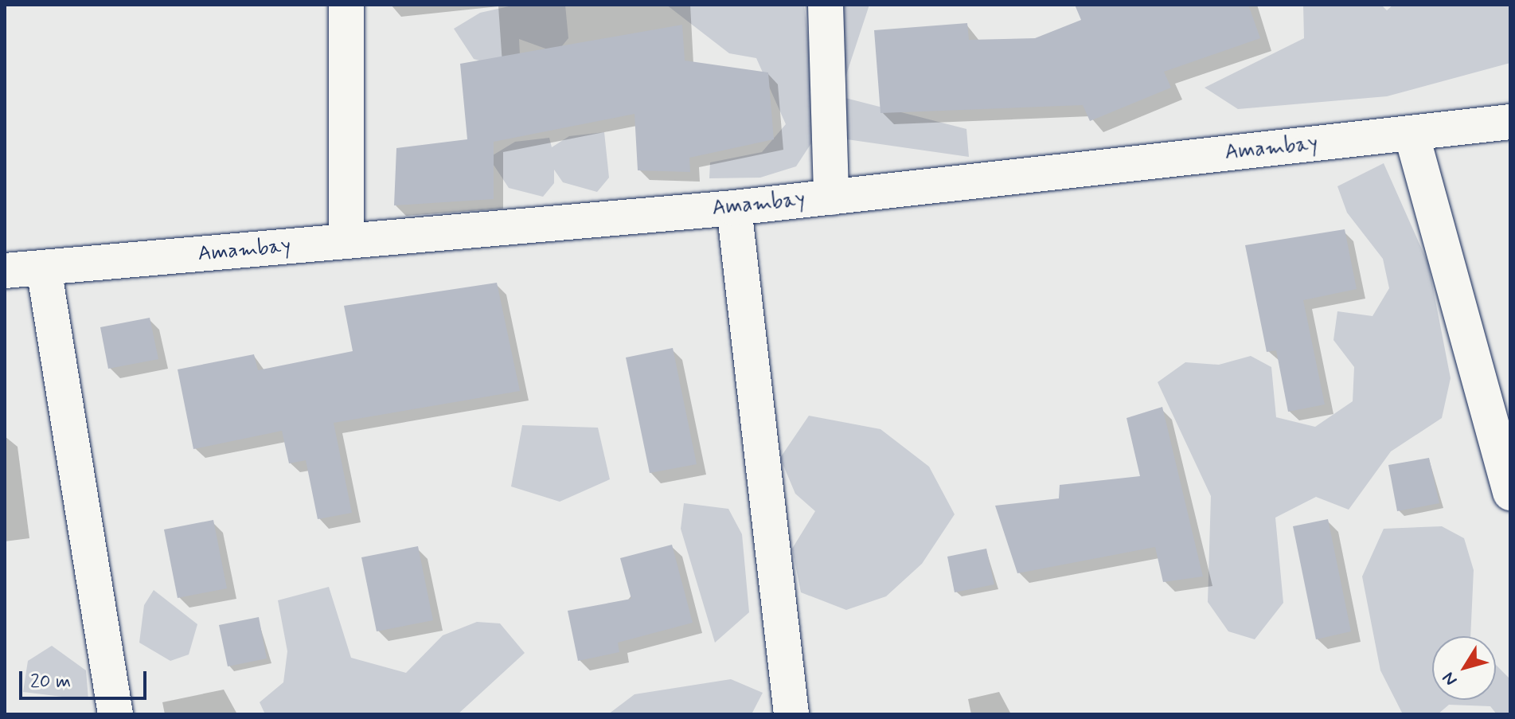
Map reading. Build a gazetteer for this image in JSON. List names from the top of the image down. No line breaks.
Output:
{"streets":{"street":["Amambay"]},"scale_bar":"20 m","north":"bottom left"}
